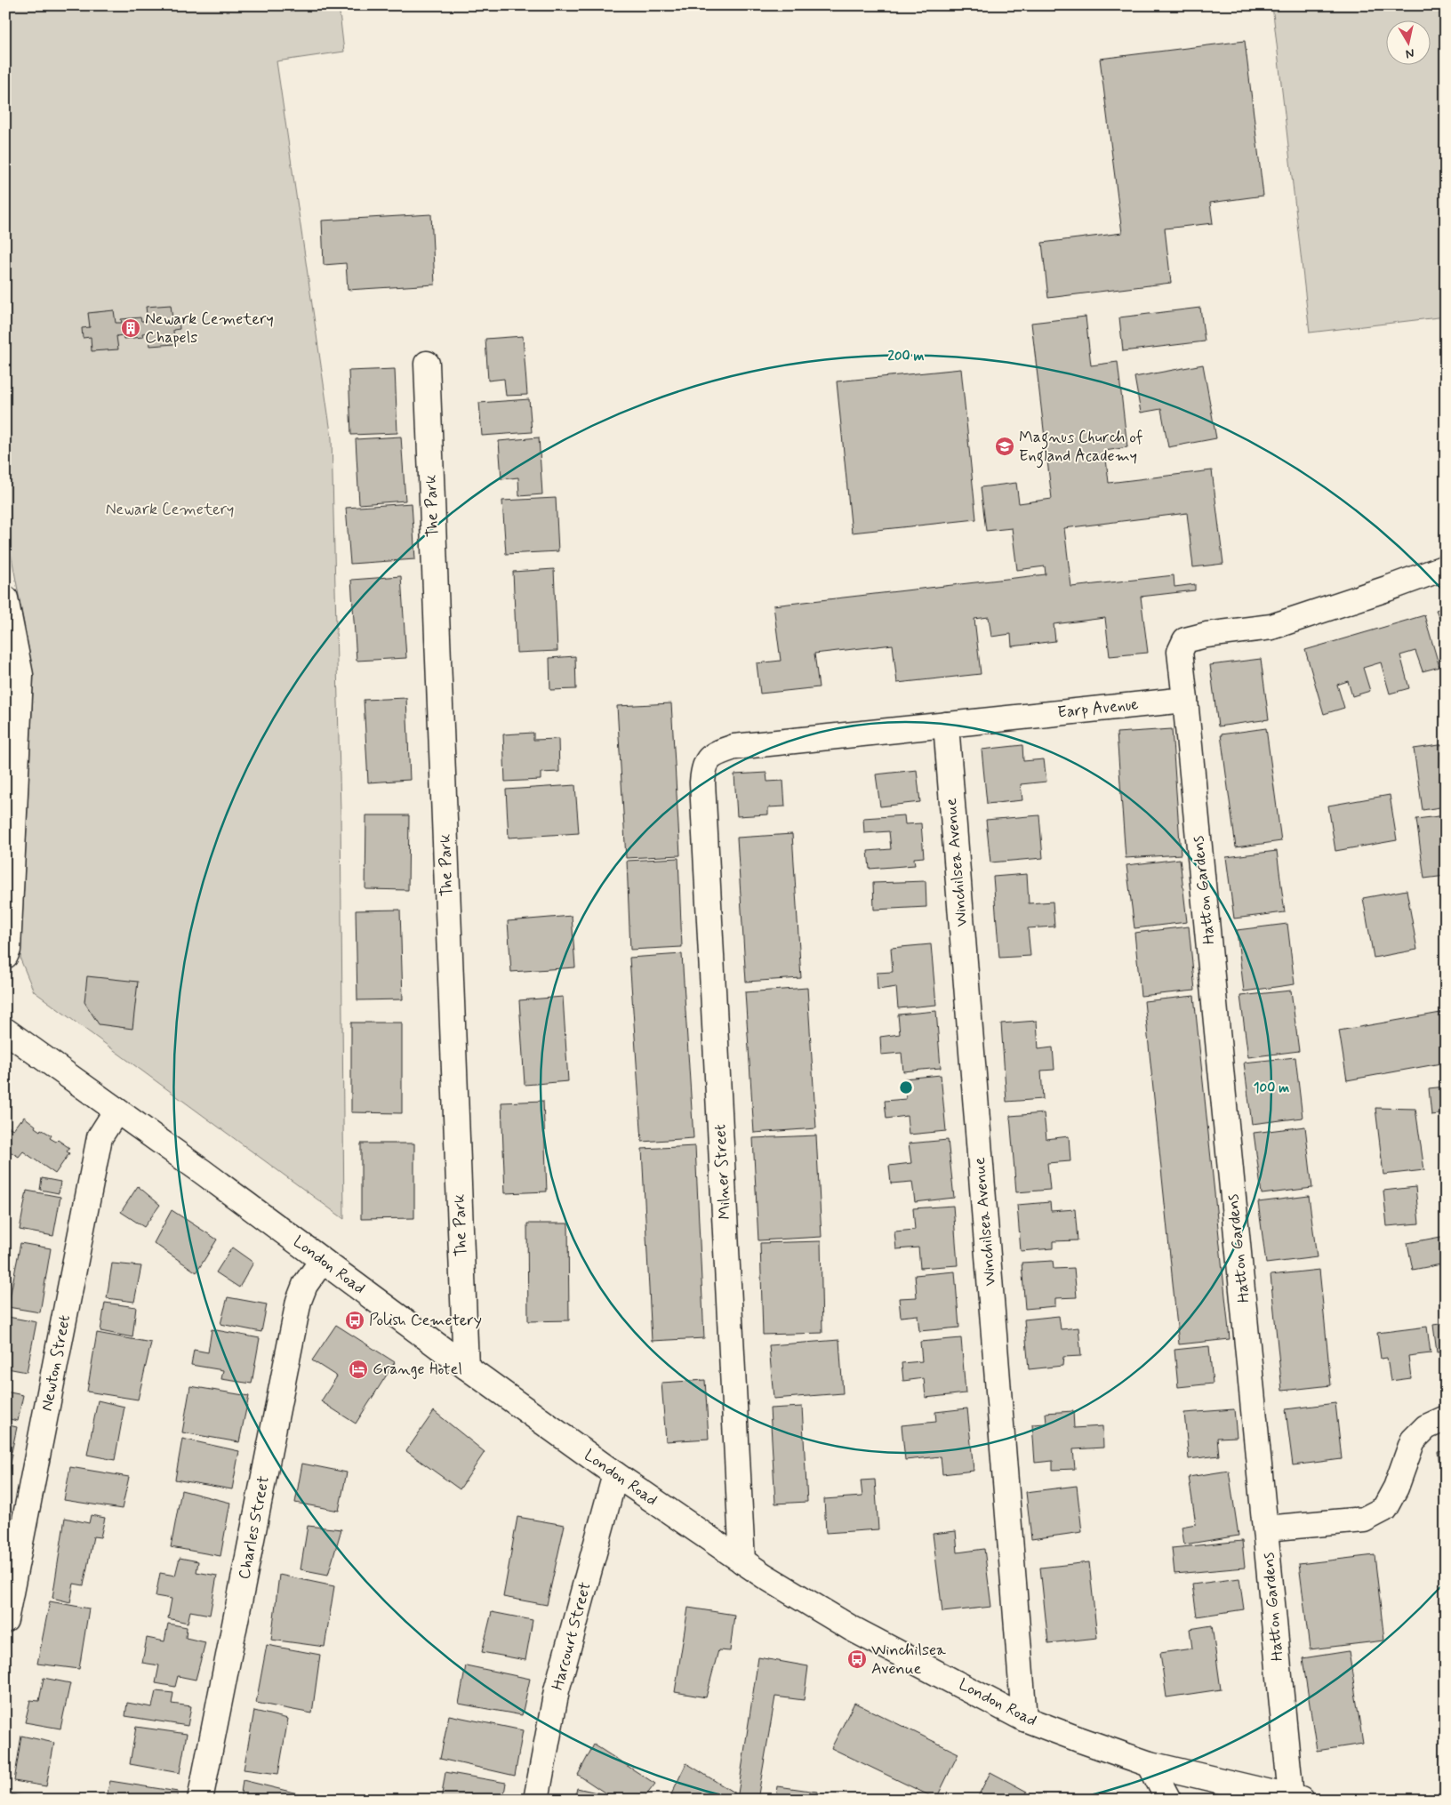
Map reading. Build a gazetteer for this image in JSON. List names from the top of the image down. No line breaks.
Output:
{"streets":{"street":["The Park","Earp Avenue","Winchilsea Avenue","Hatton Gardens","Milner Street","London Road","Newton Street","Charles Street","Harcourt Street"]},"crossings":[["The Park","London Road"],["Earp Avenue","Winchilsea Avenue"],["Earp Avenue","Hatton Gardens"],["Earp Avenue","Milner Street"],["Winchilsea Avenue","London Road"],["Hatton Gardens","London Road"],["Milner Street","London Road"],["London Road","Newton Street"],["London Road","Charles Street"],["London Road","Harcourt Street"]],"parks":["Newark Cemetery"],"places":{"building":["Newark Cemetery Chapels"],"school or university":["Magnus Church of England Academy"],"bus stop":["Polish Cemetery","Winchilsea Avenue"],"hotel":["Grange Hotel"]},"north":"bottom","rings":["200 m","100 m"]}
